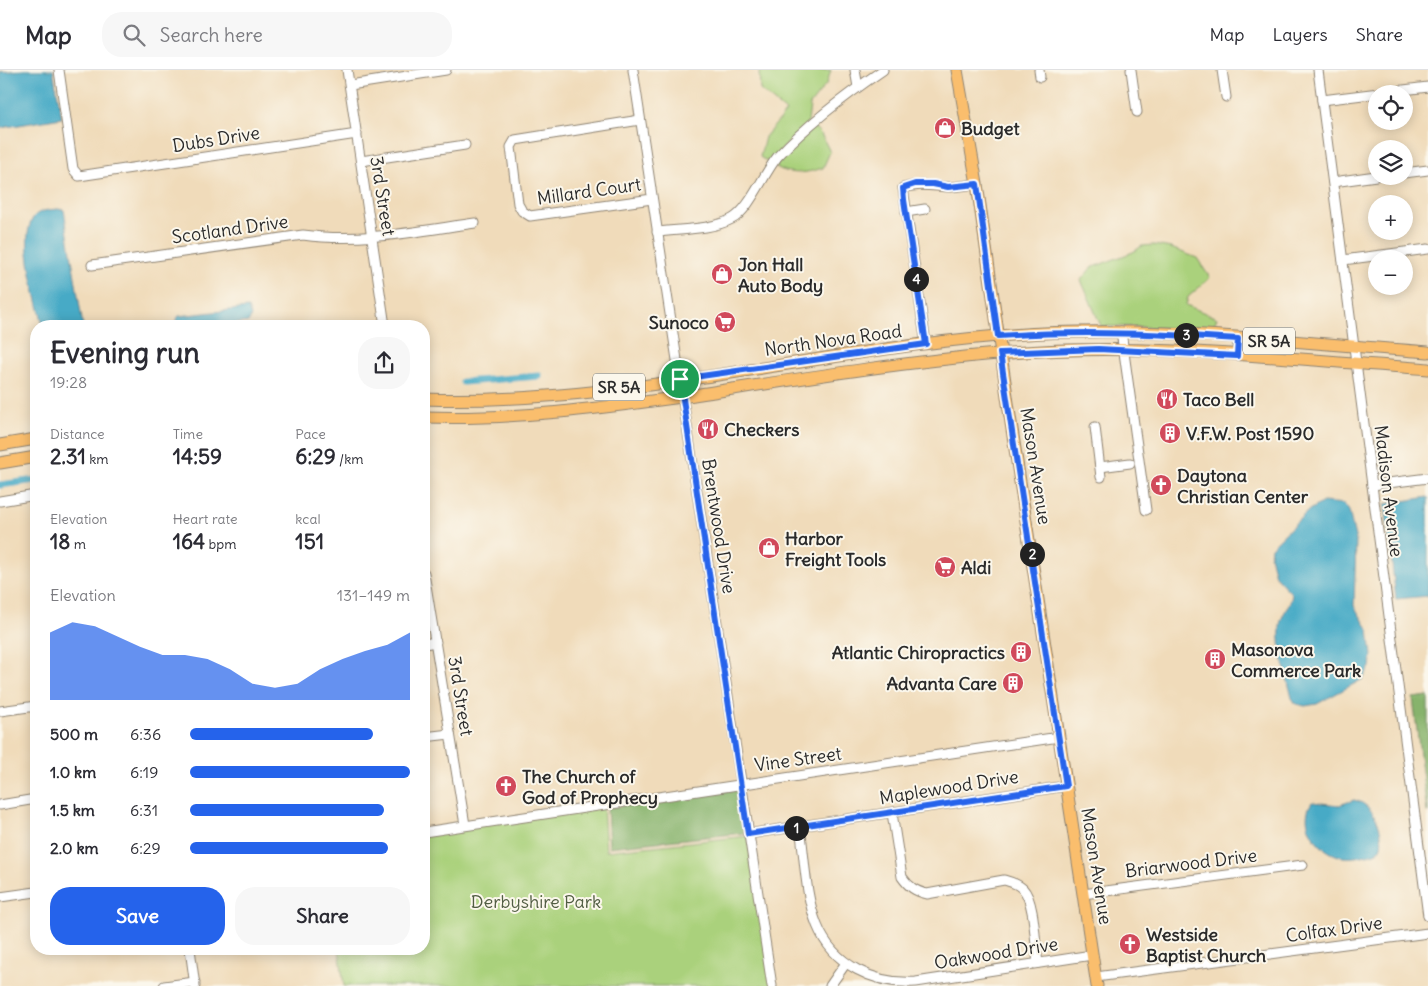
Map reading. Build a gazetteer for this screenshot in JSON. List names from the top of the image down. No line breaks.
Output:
{"streets":{"main road":["North Nova Road","SR 5A","Mason Avenue"],"street":["Dubs Drive","Millard Court","3rd Street","Scotland Drive","Madison Avenue","Brentwood Drive","Vine Street","Maplewood Drive","Briarwood Drive","Colfax Drive","Oakwood Drive"]},"crossings":[["Dubs Drive","3rd Street"],["Millard Court","Brentwood Drive"],["3rd Street","Scotland Drive"],["3rd Street","Vine Street"],["North Nova Road","Mason Avenue"],["North Nova Road","Madison Avenue"],["North Nova Road","Brentwood Drive"],["Mason Avenue","Vine Street"],["Mason Avenue","Maplewood Drive"],["Mason Avenue","Briarwood Drive"],["Mason Avenue","Colfax Drive"],["Mason Avenue","Oakwood Drive"],["Brentwood Drive","Vine Street"],["Brentwood Drive","Maplewood Drive"],["Maplewood Drive","Oakwood Drive"]],"parks":["Derbyshire Park"],"places":{"shop":["Budget","Jon Hall Auto Body","Harbor Freight Tools"],"supermarket":["Sunoco","Aldi"],"restaurant":["Taco Bell","Checkers"],"building":["V.F.W. Post 1590","Atlantic Chiropractics","Masonova Commerce Park","Advanta Care"],"church":["Daytona Christian Center","The Church of God of Prophecy","Westside Baptist Church"]},"page":{"header":"Map","search":"Search here","nav":["Map","Layers","Share"],"map_buttons":["+","−"],"pins":["4","3","2","1"],"heading":["Evening run","19:28"],"stats":[["Distance","2.31 km"],["Time","14:59"],["Pace","6:29 /km"],["Elevation","18 m"],["Heart rate","164 bpm"],["kcal","151"]],"chart":["Elevation","131–149 m"],"list":[{"name":"500 m","note":"6:36"},{"name":"1.0 km","note":"6:19"},{"name":"1.5 km","note":"6:31"},{"name":"2.0 km","note":"6:29"}],"buttons":["Save","Share"]}}
